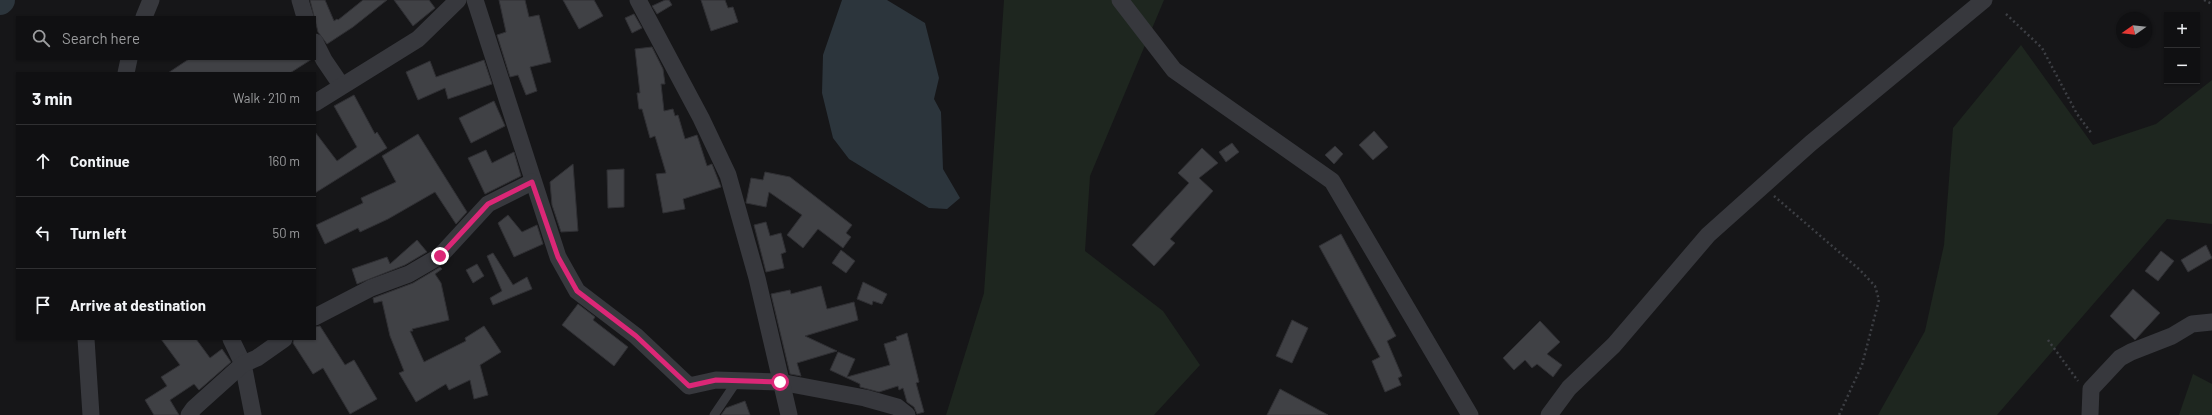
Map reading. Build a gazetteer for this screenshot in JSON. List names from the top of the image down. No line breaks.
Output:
{"north":"left","page":{"map_buttons":["+","−"],"search":"Search here","heading":["3 min","Walk · 210 m"],"list":[["Continue","160 m"],["Turn left","50 m"],"Arrive at destination"]}}
